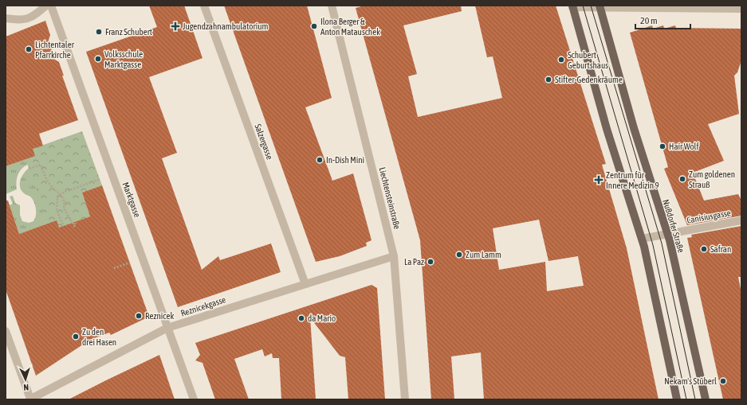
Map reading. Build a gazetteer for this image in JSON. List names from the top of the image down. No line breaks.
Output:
{"streets":{"main road":["Nußdorfer Straße"],"street":["Salzergasse","Liechtensteinstraße","Marktgasse","Canisiusgasse","Reznicekgasse"]},"crossings":[["Salzergasse","Reznicekgasse"],["Liechtensteinstraße","Reznicekgasse"],["Marktgasse","Reznicekgasse"],["Canisiusgasse","Nußdorfer Straße"]],"places":{"health":["Jugendzahnambulatorium","Zentrum für Innere Medizin 9"],"other":["Ilona Berger & Anton Matauschek","Franz Schubert","Lichtentaler Pfarrkirche","Volksschule Marktgasse","Schubert Geburtshaus","Stifter-Gedenkräume","Hair Wolf","In-Dish Mini","Zum goldenen Strauß","Safran","Zum Lamm","La Paz","Reznicek","da Mario","Zu den drei Hasen","Nekam's Stüberl"]},"scale_bar":"20 m","north":"bottom"}
